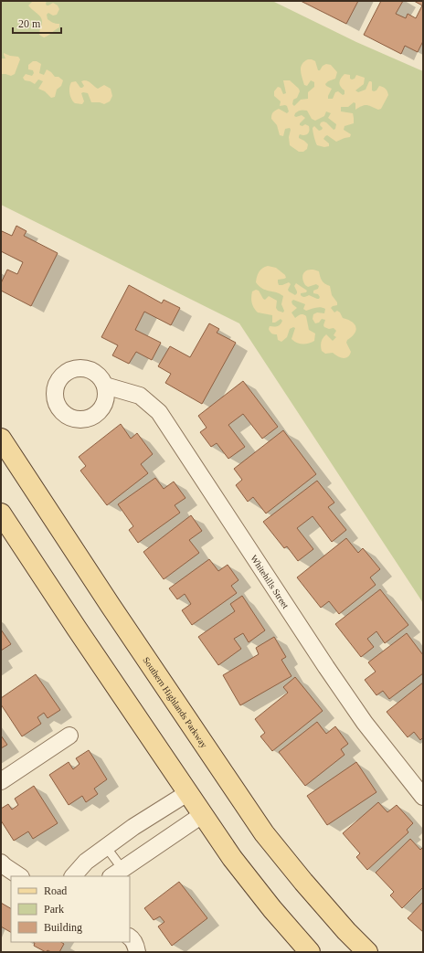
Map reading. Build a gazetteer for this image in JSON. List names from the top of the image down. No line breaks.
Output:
{"streets":{"main road":["Southern Highlands Parkway"],"street":["Whitehills Street"]},"legend":["Road","Park","Building"],"scale_bar":"20 m"}
